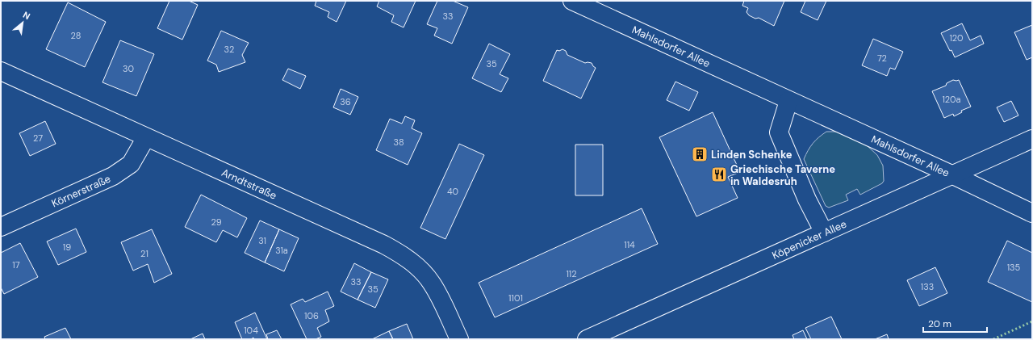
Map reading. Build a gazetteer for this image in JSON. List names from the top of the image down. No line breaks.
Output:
{"streets":{"street":["Mahlsdorfer Allee","Arndtstraße","Körnerstraße","Köpenicker Allee"]},"crossings":[["Mahlsdorfer Allee","Köpenicker Allee"],["Arndtstraße","Körnerstraße"]],"places":{"building":["Linden Schenke"],"restaurant":["Griechische Taverne in Waldesruh"]},"house_numbers":["33","28","120","32","72","35","30","120a","36","27","38","40","29","31","114","19","31a","21","17","135","112","33","133","35","1101","106","104"],"scale_bar":"20 m","north":"top right"}
